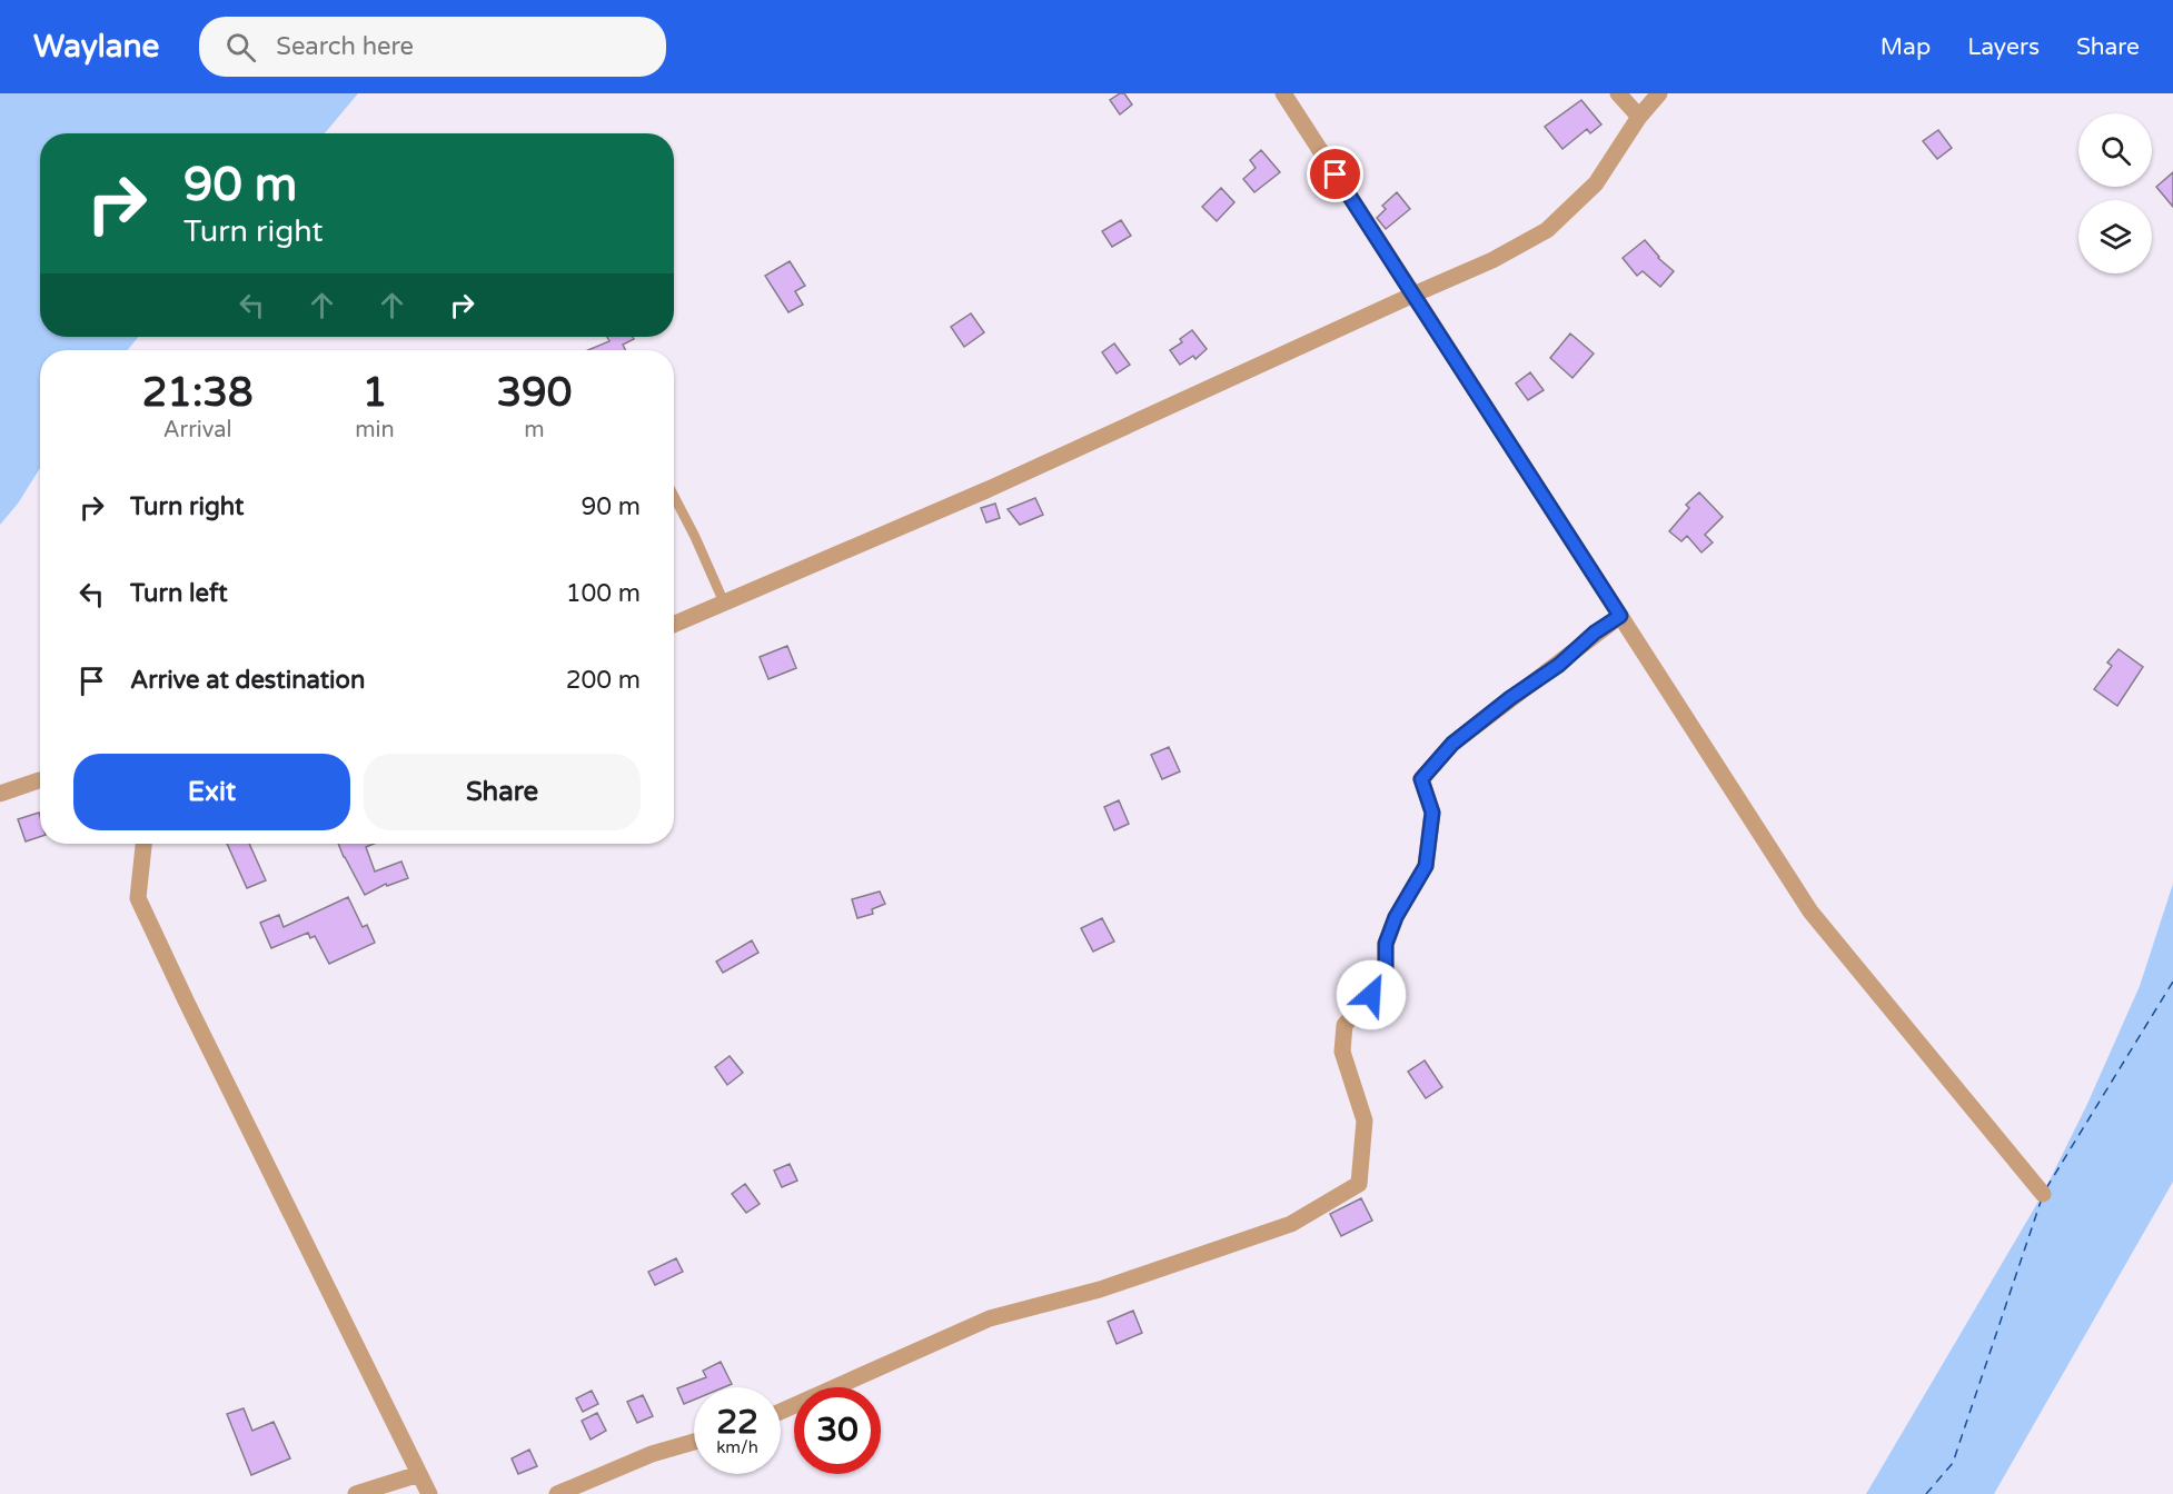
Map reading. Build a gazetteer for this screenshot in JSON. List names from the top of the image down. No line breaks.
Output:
{"page":{"header":"Waylane","search":"Search here","nav":["Map","Layers","Share"],"turn":["90 m","Turn right"],"eta":["21:38","Arrival","1","min","390","m"],"list":[{"name":"Turn right","value":"90 m"},{"name":"Turn left","value":"100 m"},{"name":"Arrive at destination","value":"200 m"}],"buttons":["Exit","Share"],"speed":"22 km/h","limit":"30"}}
